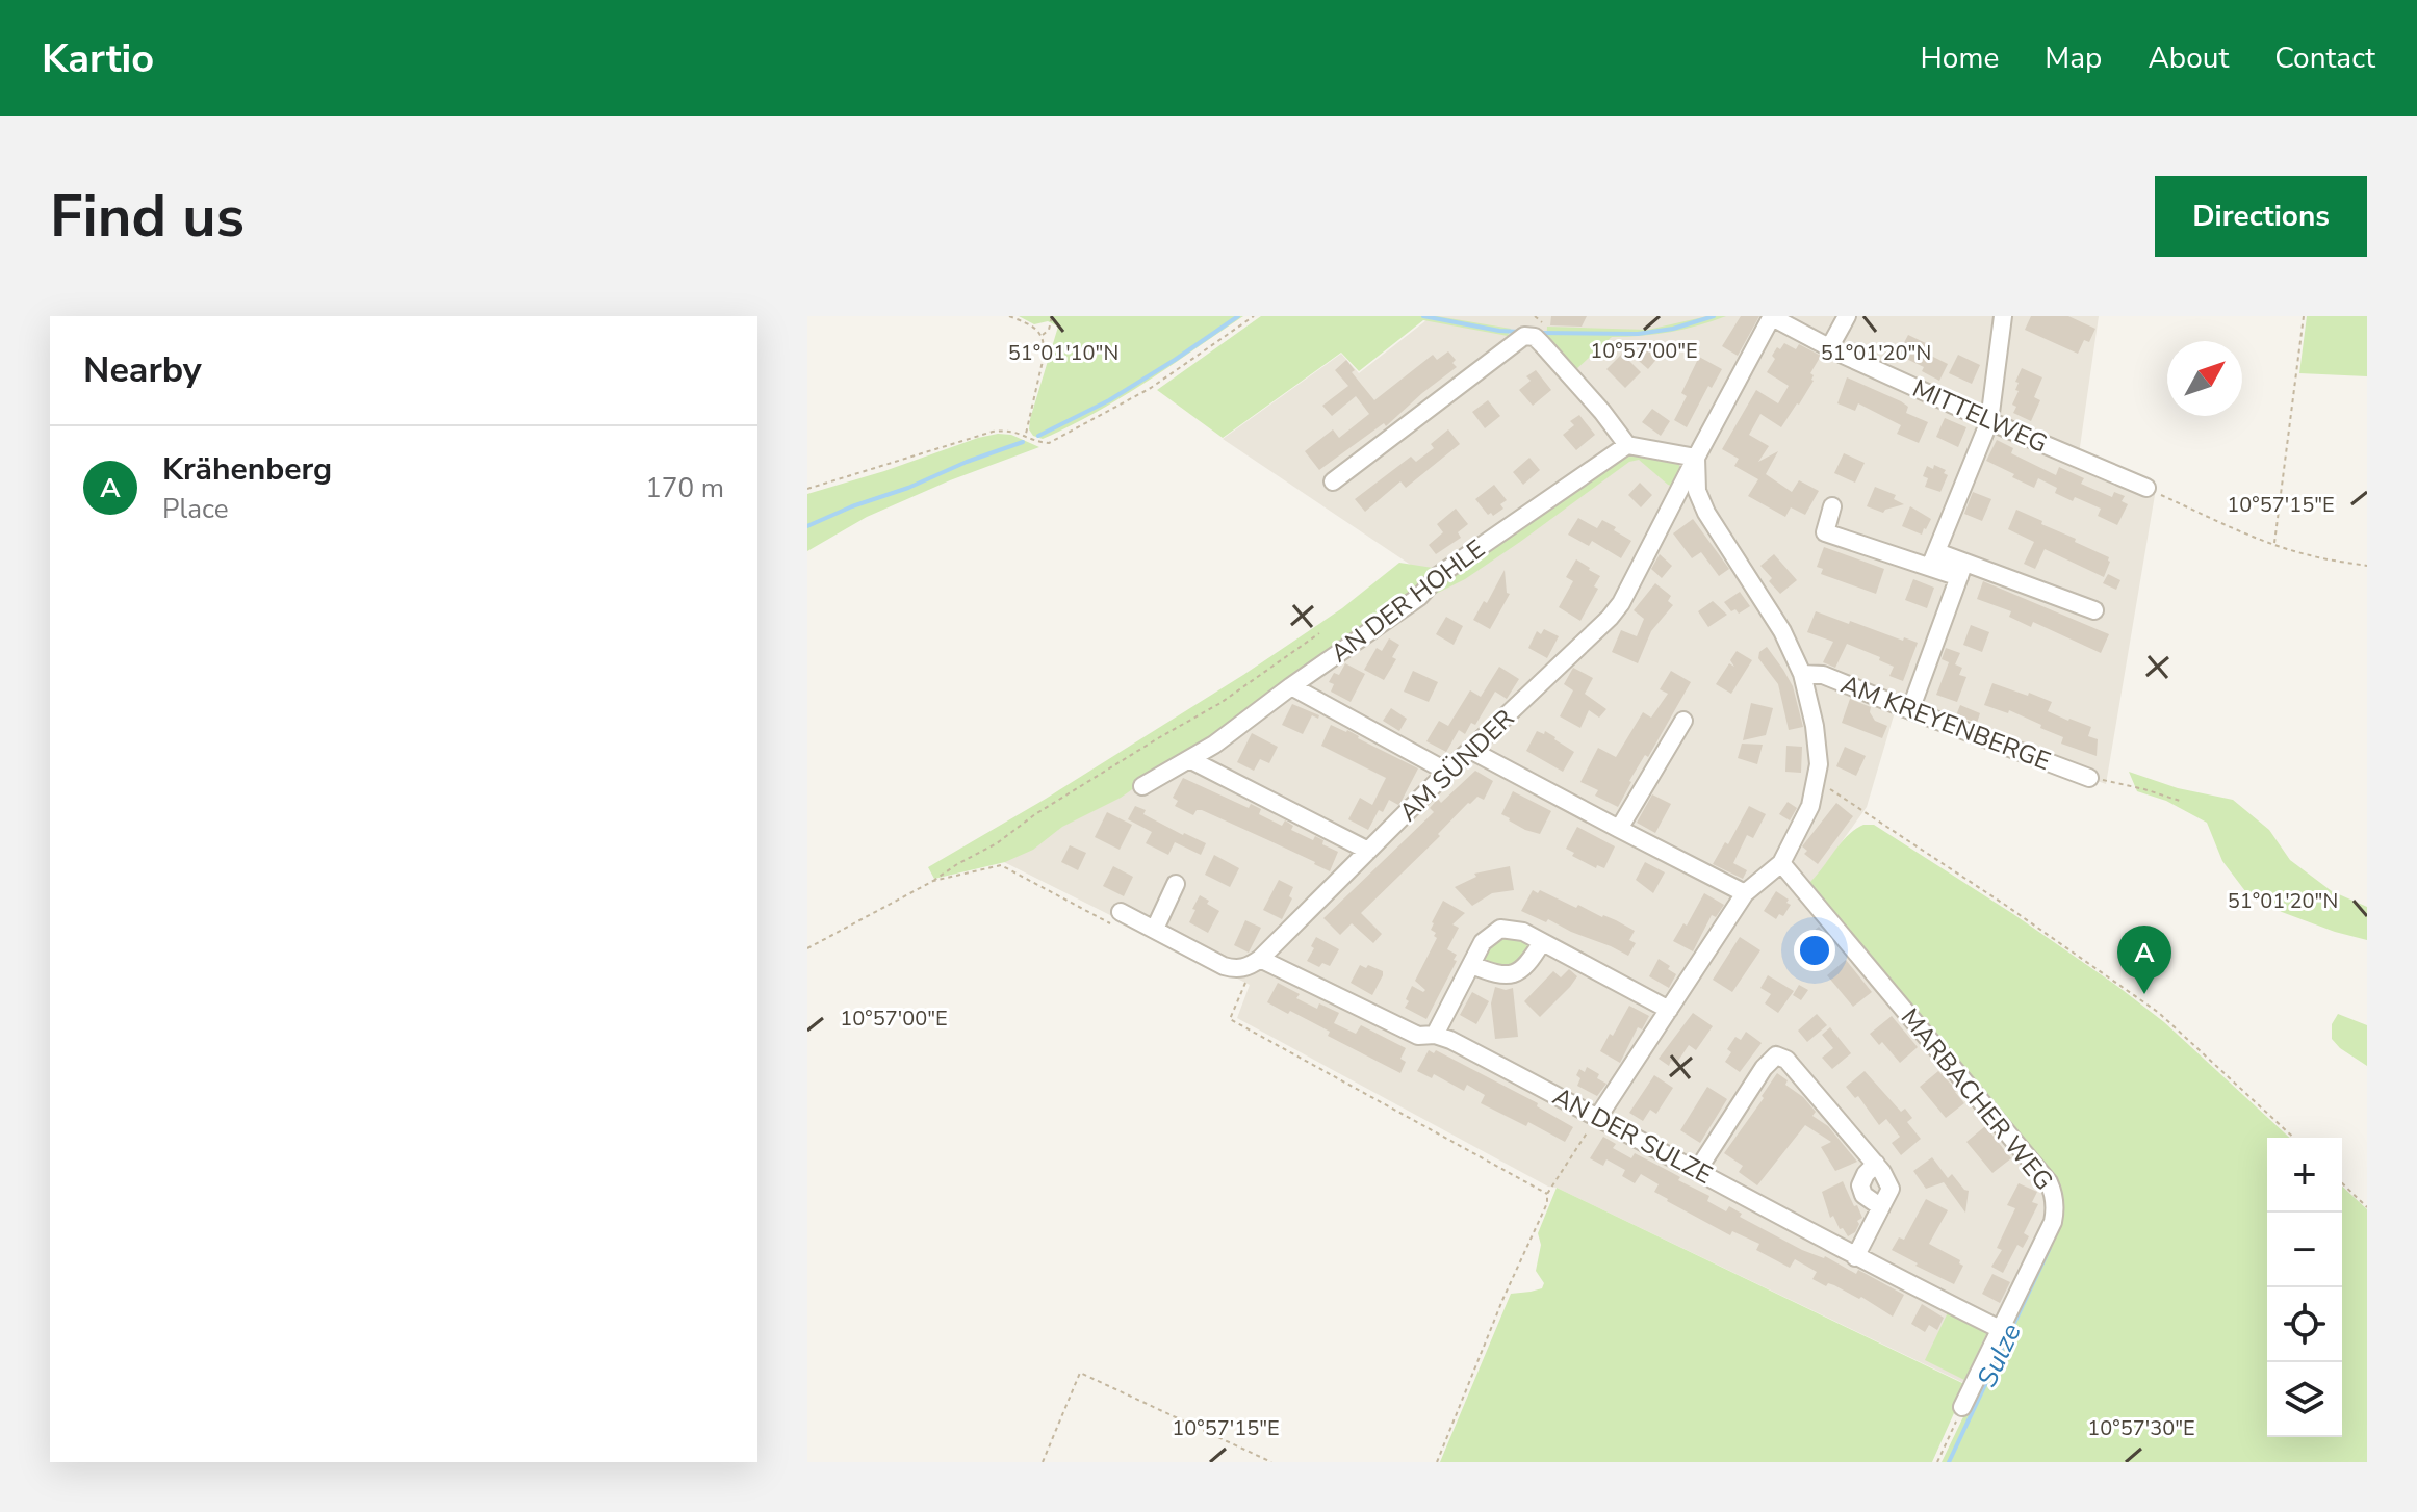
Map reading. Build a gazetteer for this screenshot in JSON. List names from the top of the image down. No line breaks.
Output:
{"streets":{"street":["MITTELWEG","AN DER HOHLE","AM KREYENBERGE","AM SÜNDER","MARBACHER WEG","AN DER SULZE"]},"crossings":[["MITTELWEG","AM SÜNDER"],["AM SÜNDER","AN DER SULZE"],["MARBACHER WEG","AN DER SULZE"]],"water":["Sulze"],"north":"top right","page":{"header":"Kartio","nav":["Home","Map","About","Contact"],"buttons":"Directions","title":"Find us","heading":"Nearby","list":[{"mark":"A","name":"Krähenberg","note":"Place","value":"170 m"}],"pins":"A","map_buttons":["+","−"]},"coordinates":["10°57'00\"E","51°01'10\"N","51°01'20\"N","10°57'15\"E","10°57'30\"E"]}
